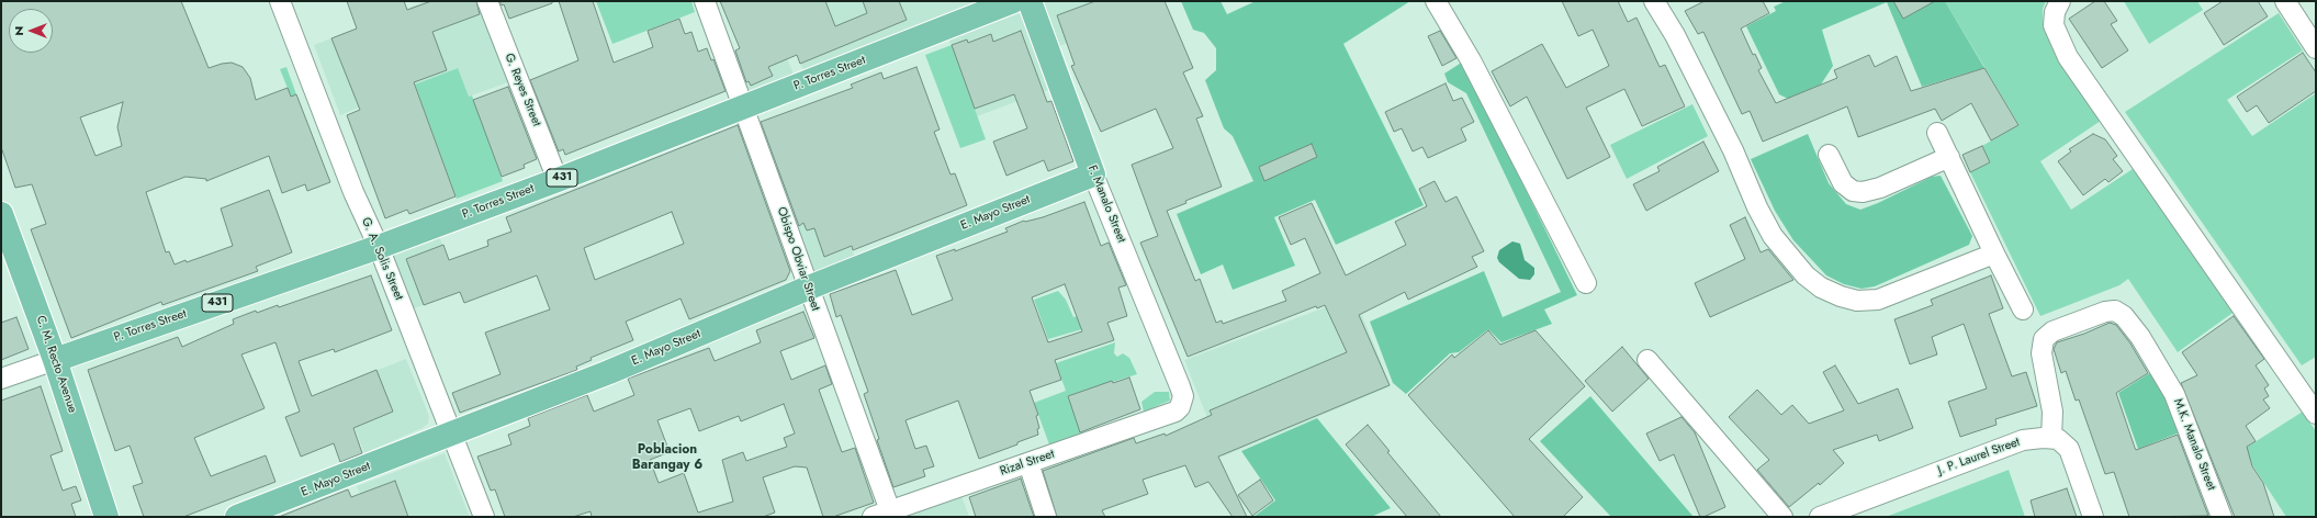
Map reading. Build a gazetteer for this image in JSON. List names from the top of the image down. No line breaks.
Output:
{"streets":{"main road":["P. Torres Street","431","F. Manalo Street","E. Mayo Street","C. M. Recto Avenue"],"street":["G. Reyes Street","G. A. Solis Street","Obispo Obviar Street","M.K. Manalo Street","J. P. Laurel Street","Rizal Street"]},"crossings":[["P. Torres Street","G. Reyes Street"],["P. Torres Street","G. A. Solis Street"],["P. Torres Street","Obispo Obviar Street"],["P. Torres Street","C. M. Recto Avenue"],["F. Manalo Street","E. Mayo Street"],["F. Manalo Street","Rizal Street"],["E. Mayo Street","G. A. Solis Street"],["E. Mayo Street","Obispo Obviar Street"],["Obispo Obviar Street","Rizal Street"],["M.K. Manalo Street","J. P. Laurel Street"]],"districts":["Poblacion Barangay 6"],"north":"left"}
